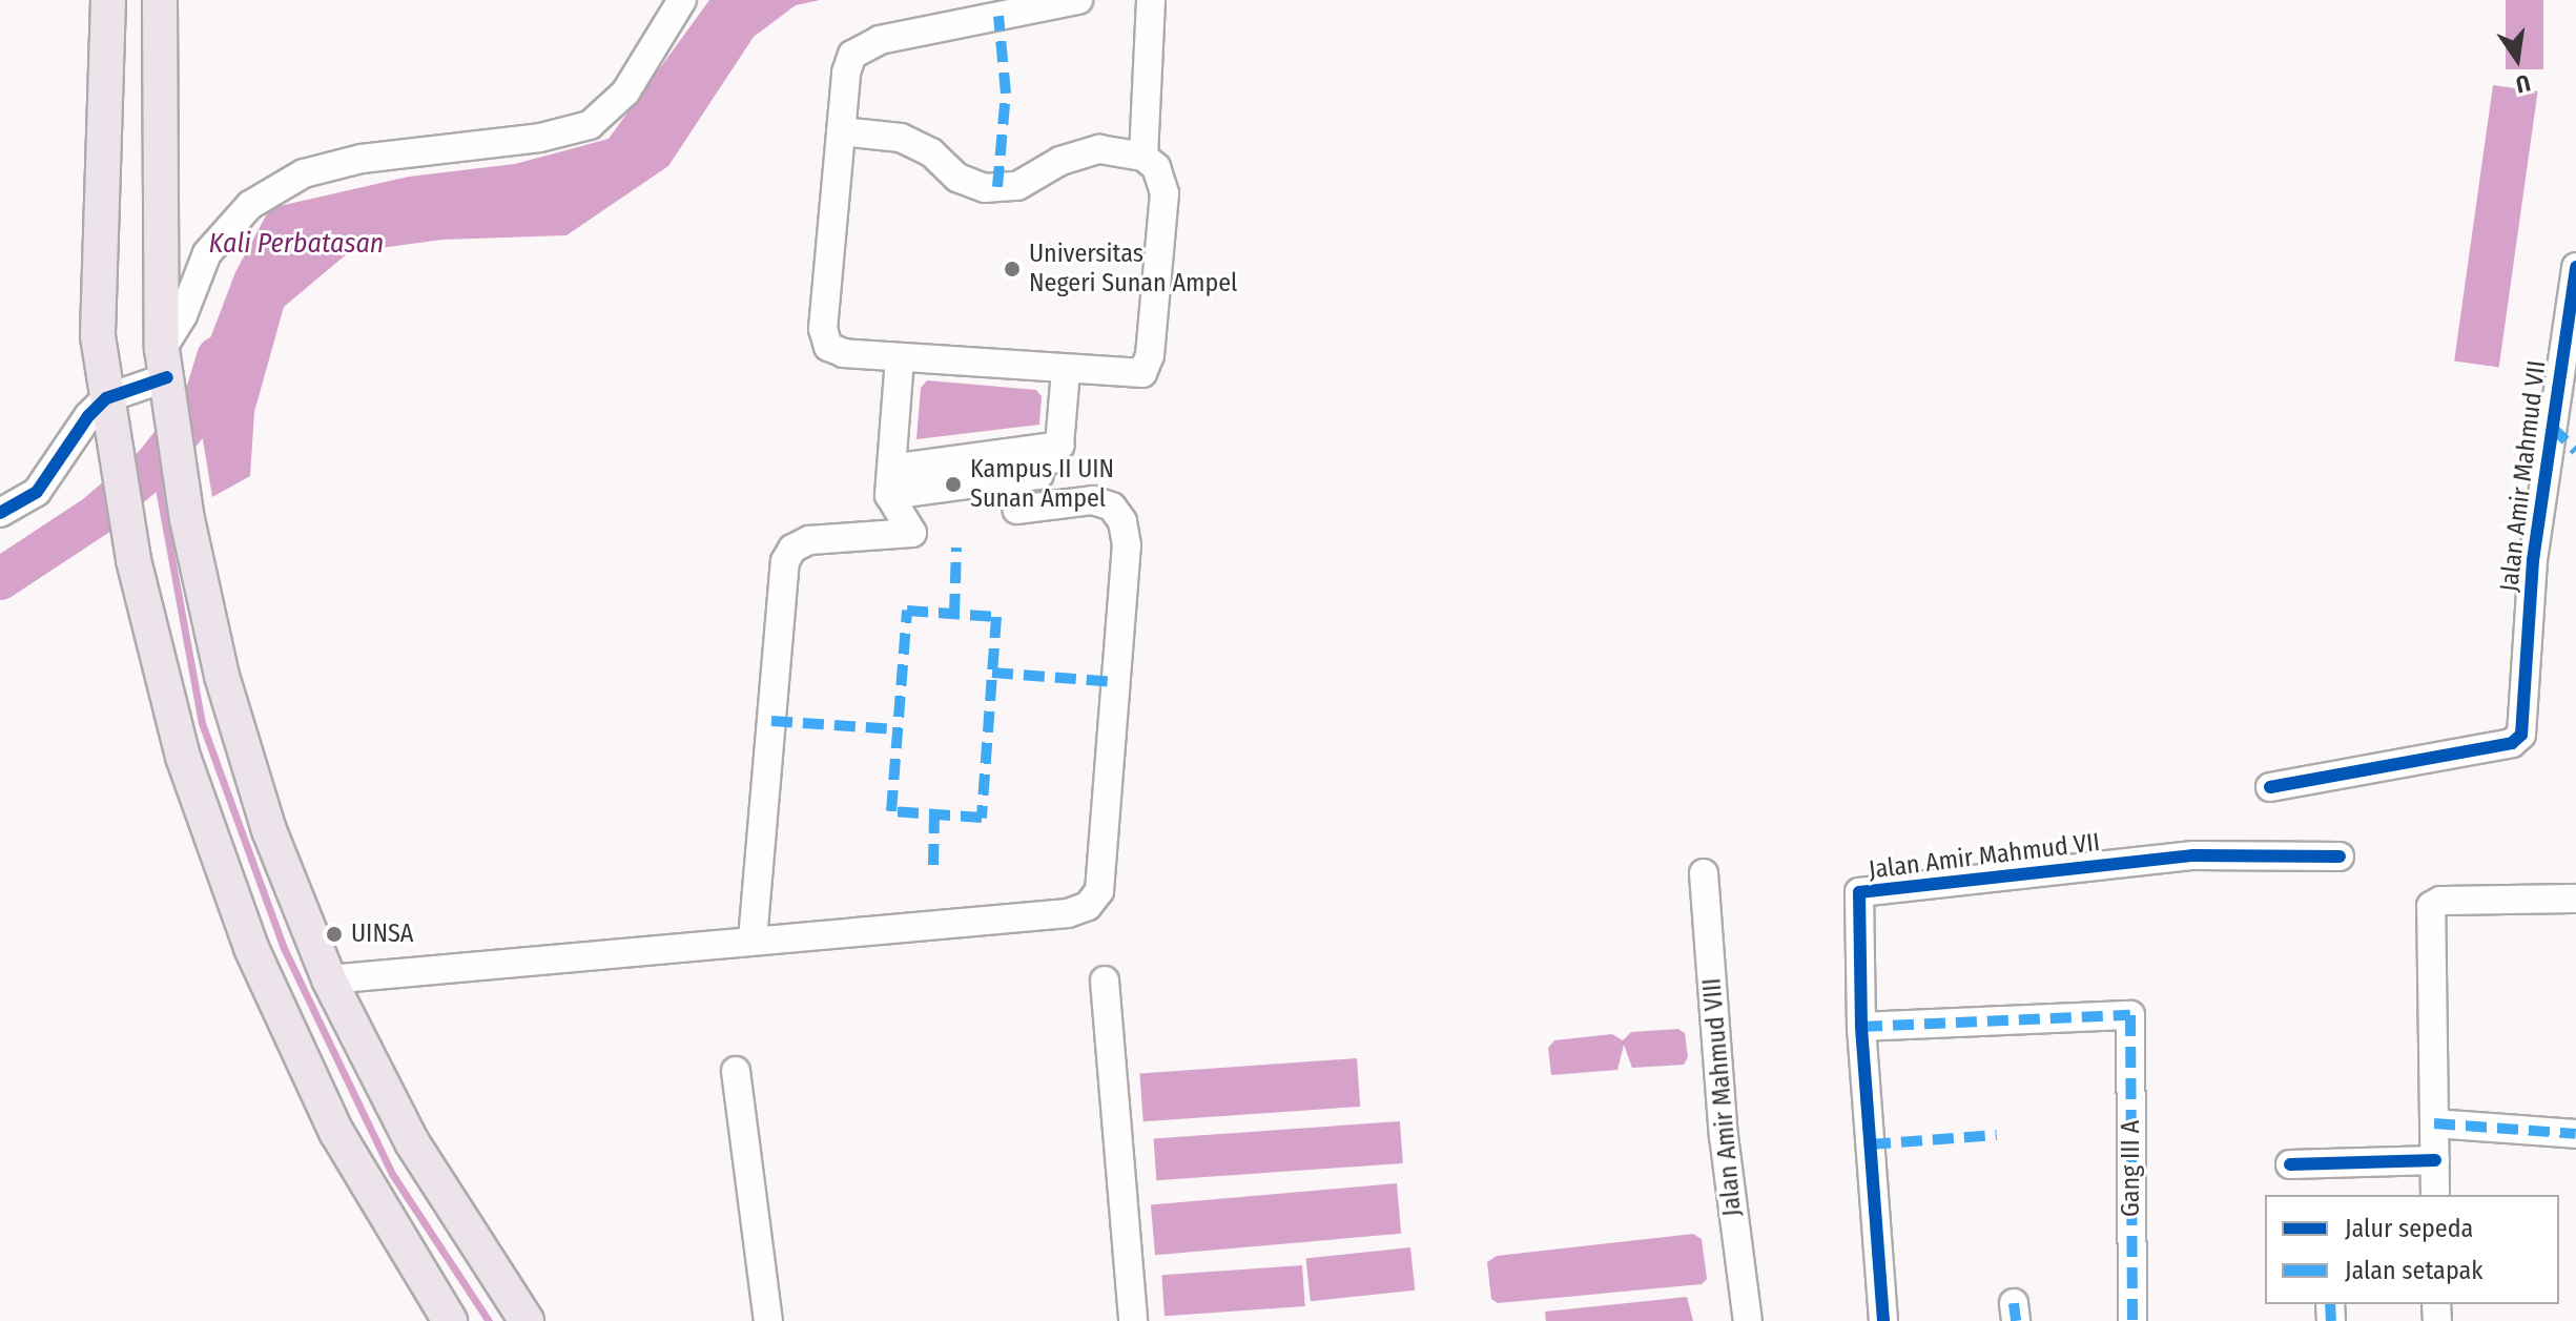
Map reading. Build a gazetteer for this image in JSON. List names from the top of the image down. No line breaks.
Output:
{"streets":{"street":["Jalan Amir Mahmud VII","Jalan Amir Mahmud VIII","Gang III A"]},"crossings":[["Jalan Amir Mahmud VII","Gang III A"]],"water":["Kali Perbatasan"],"places":["Universitas Negeri Sunan Ampel","Kampus II UIN Sunan Ampel","UINSA"],"legend":["Jalur sepeda","Jalan setapak"],"north":"bottom"}
